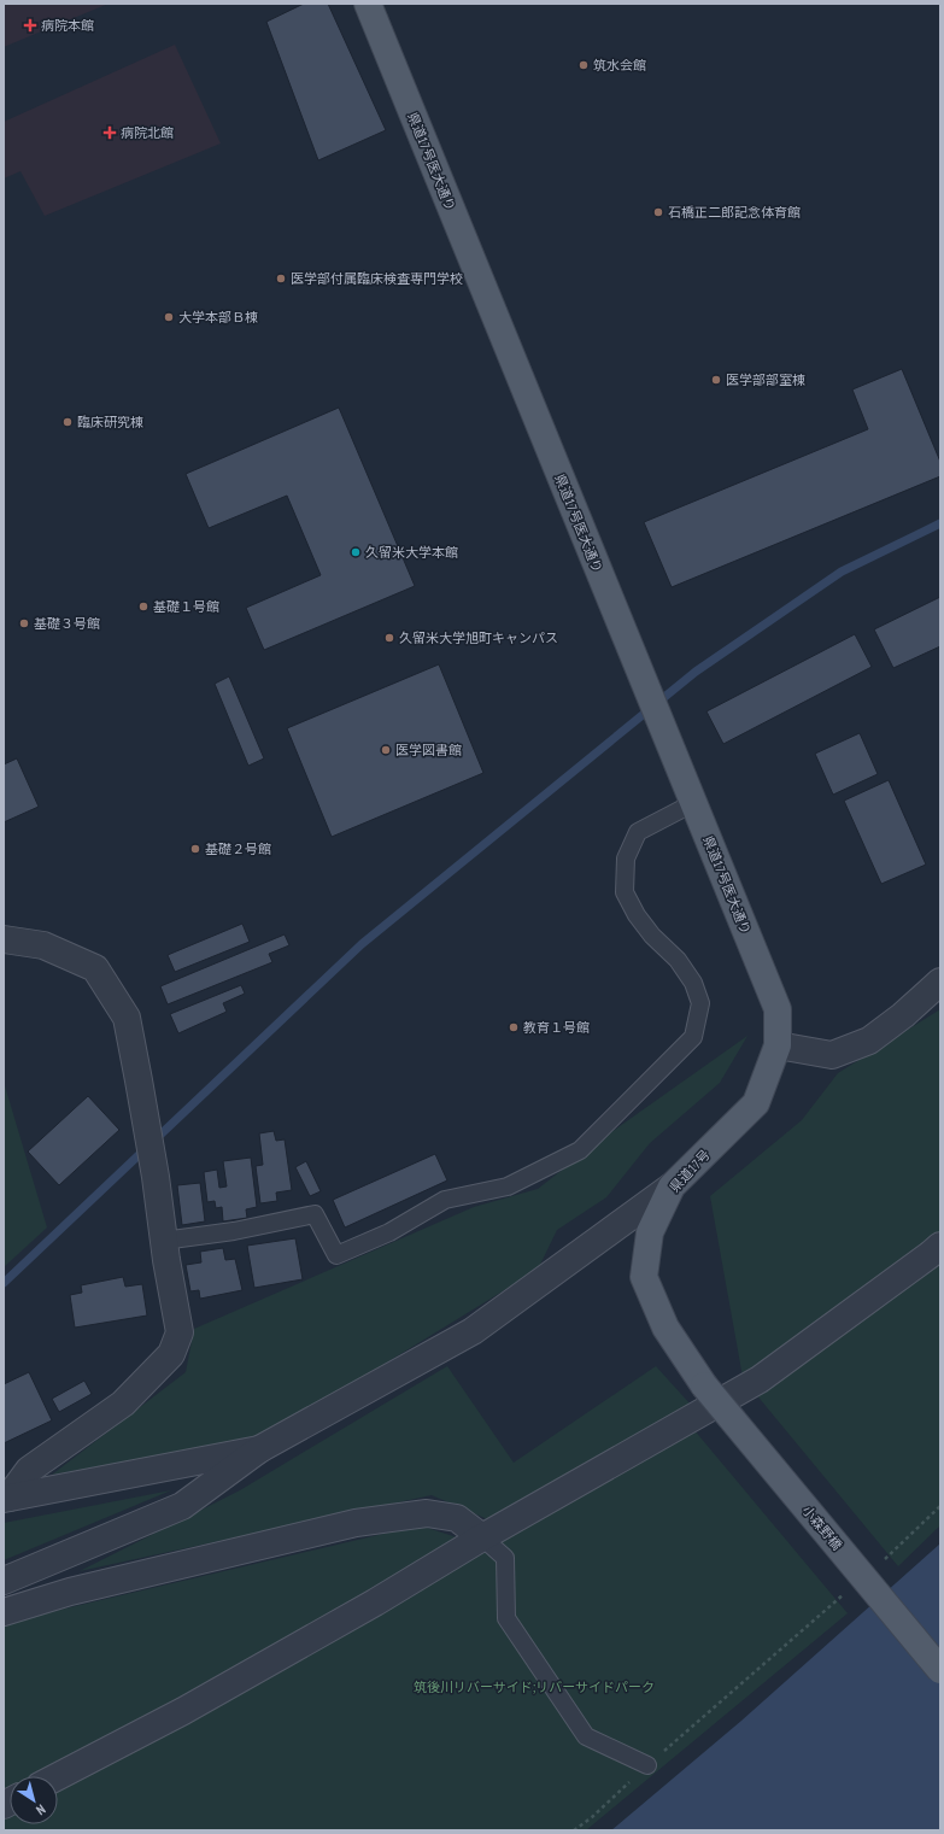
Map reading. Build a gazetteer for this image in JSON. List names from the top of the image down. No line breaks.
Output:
{"streets":{"main road":["県道17号医大通り","県道17号","小森野橋"]},"crossings":[["県道17号医大通り","県道17号"],["県道17号","小森野橋"]],"parks":["筑後川リバーサイド;リバーサイドパーク"],"places":{"health":["病院本館","病院北館"],"other":["筑水会館","石橋正二郎記念体育館","医学部付属臨床検査専門学校","大学本部Ｂ棟","医学部部室棟","臨床研究棟","久留米大学本館","基礎１号館","基礎３号館","久留米大学旭町キャンパス","医学図書館","基礎２号館","教育１号館"]},"north":"bottom right"}
